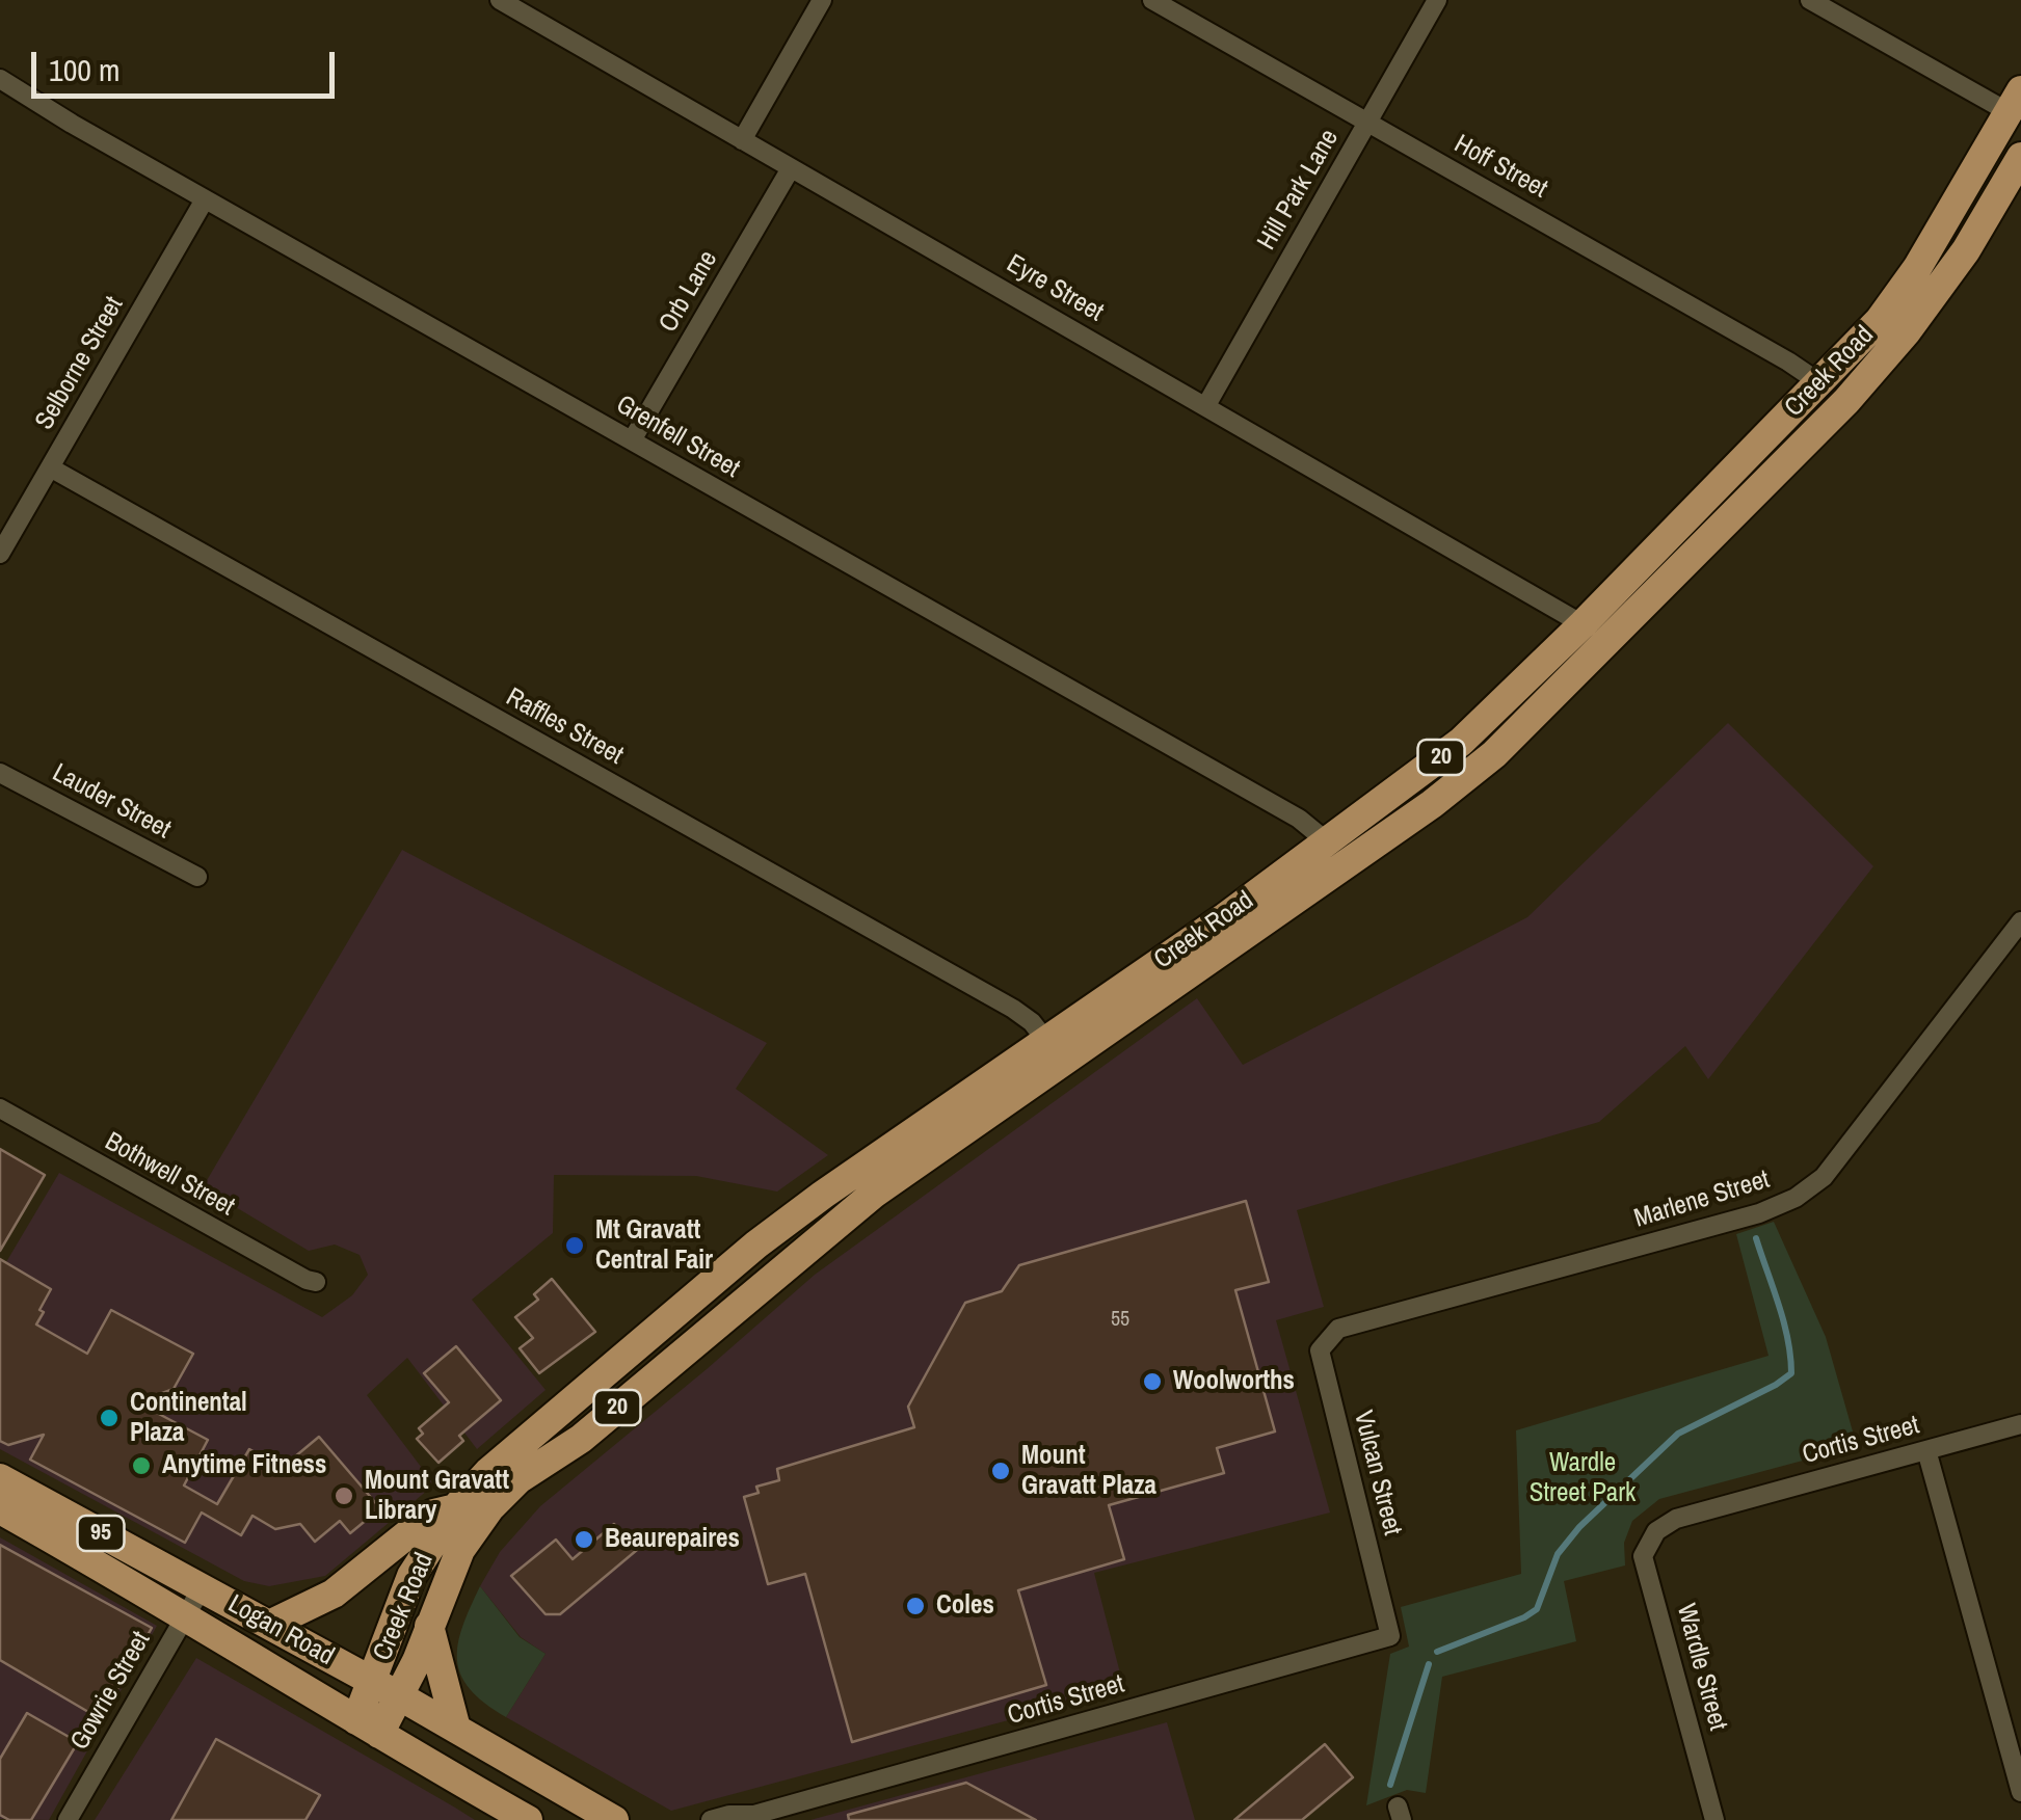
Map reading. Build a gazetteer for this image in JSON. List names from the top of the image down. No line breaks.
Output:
{"streets":{"main road":["Creek Road","20","95","Logan Road"],"street":["Hoff Street","Hill Park Lane","Eyre Street","Orb Lane","Selborne Street","Grenfell Street","Raffles Street","Lauder Street","Bothwell Street","Marlene Street","Cortis Street","Vulcan Street","Wardle Street","Gowrie Street"]},"crossings":[["Hoff Street","Hill Park Lane"],["Hoff Street","Creek Road"],["Hill Park Lane","Eyre Street"],["Eyre Street","Orb Lane"],["Eyre Street","Creek Road"],["Orb Lane","Grenfell Street"],["Selborne Street","Grenfell Street"],["Selborne Street","Raffles Street"],["Creek Road","Grenfell Street"],["Creek Road","Raffles Street"],["Creek Road","Logan Road"],["Marlene Street","Vulcan Street"],["Cortis Street","Vulcan Street"],["Cortis Street","Wardle Street"],["Logan Road","Gowrie Street"]],"parks":["Wardle Street Park"],"places":["Mt Gravatt Central Fair","Woolworths","Continental Plaza","Anytime Fitness","Mount Gravatt Plaza","Mount Gravatt Library","Beaurepaires","Coles"],"house_numbers":["55"],"scale_bar":"100 m"}
